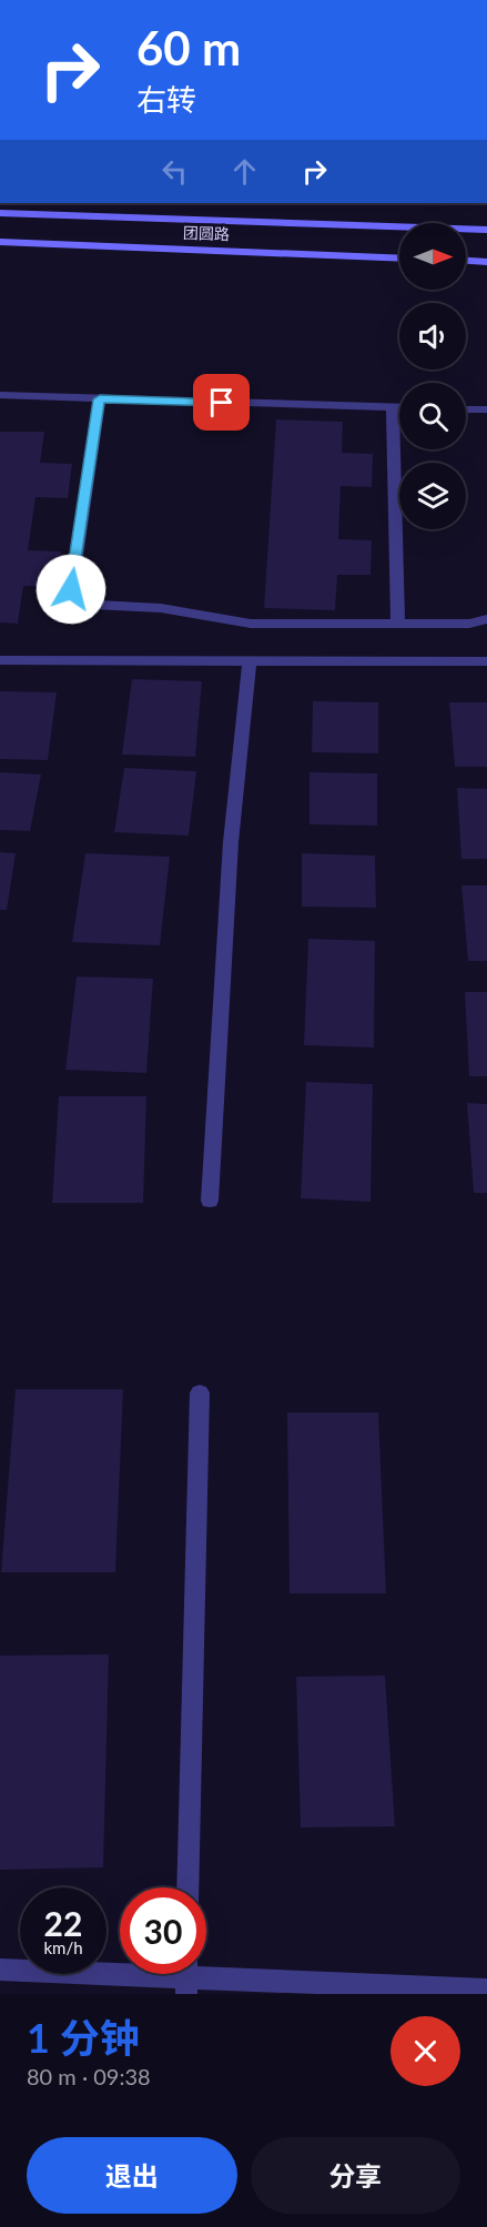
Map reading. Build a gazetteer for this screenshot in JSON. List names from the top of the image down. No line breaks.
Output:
{"streets":{"street":["团圆路"]},"north":"right","page":{"turn":["60 m","右转"],"speed":"22 km/h","limit":"30","heading":["1 分钟","80 m · 09:38"],"buttons":["退出","分享"]}}
